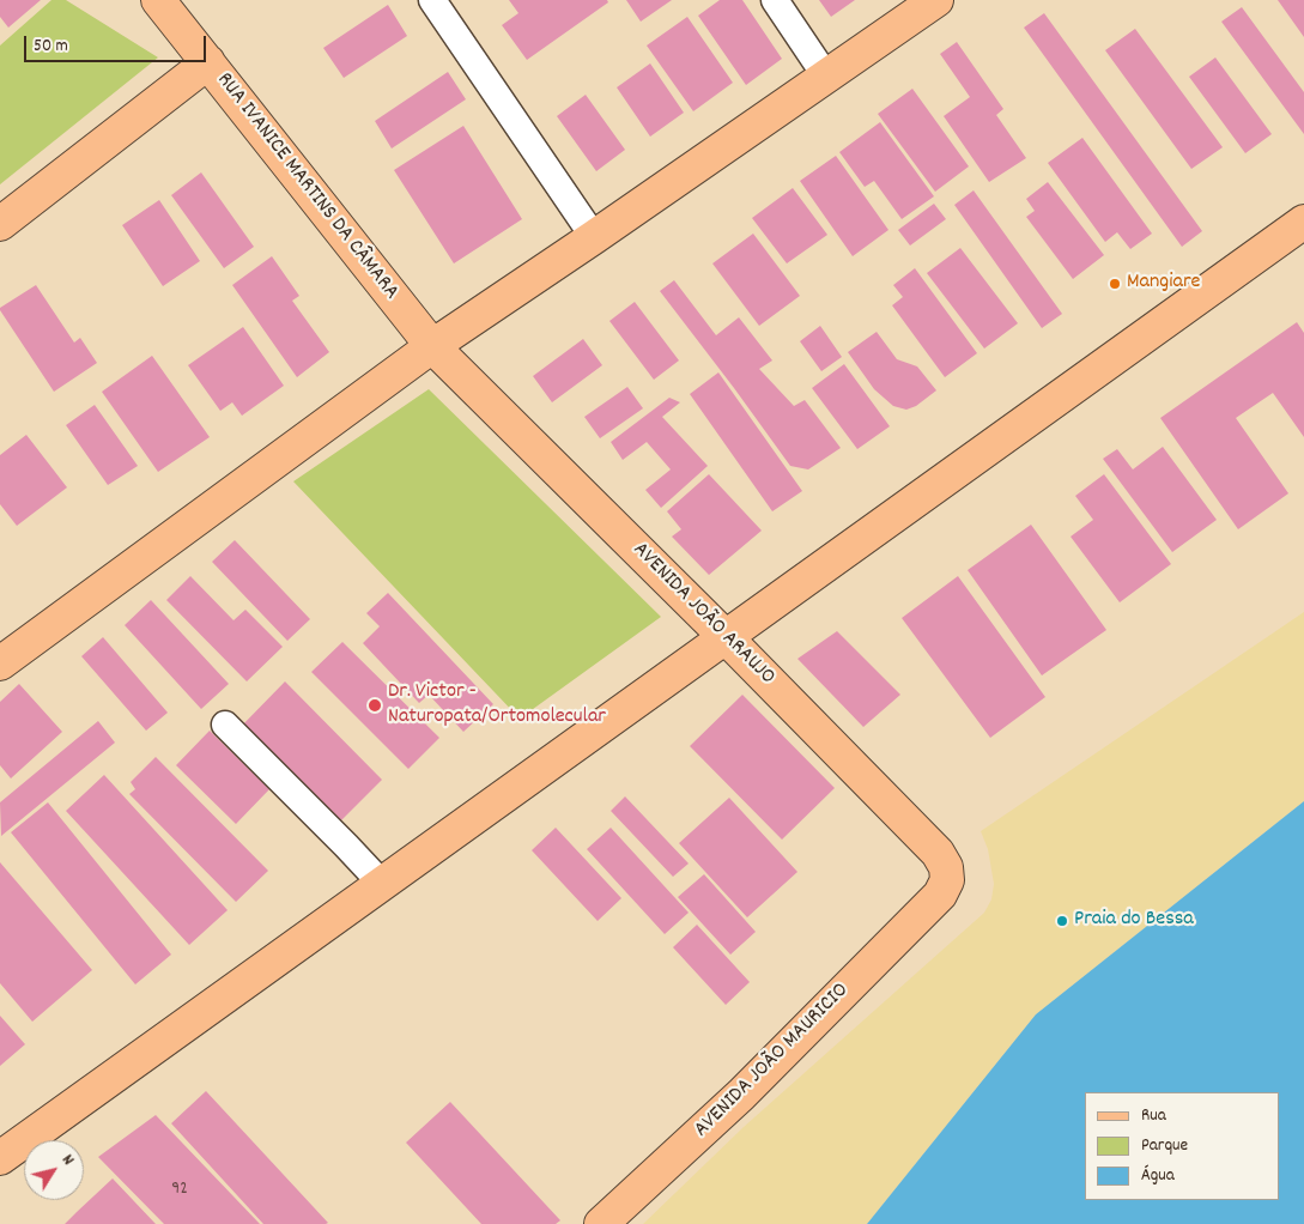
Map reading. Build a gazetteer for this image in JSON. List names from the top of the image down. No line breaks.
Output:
{"streets":{"main road":["RUA IVANICE MARTINS DA CÂMARA","AVENIDA JOÃO ARAUJO","AVENIDA JOÃO MAURICIO"]},"crossings":[["RUA IVANICE MARTINS DA CÂMARA","AVENIDA JOÃO ARAUJO"],["AVENIDA JOÃO ARAUJO","AVENIDA JOÃO MAURICIO"]],"places":["Mangiare","Dr. Victor - Naturopata/Ortomolecular","Praia do Bessa"],"house_numbers":["92"],"legend":["Rua","Parque","Água"],"scale_bar":"50 m","north":"top right"}
